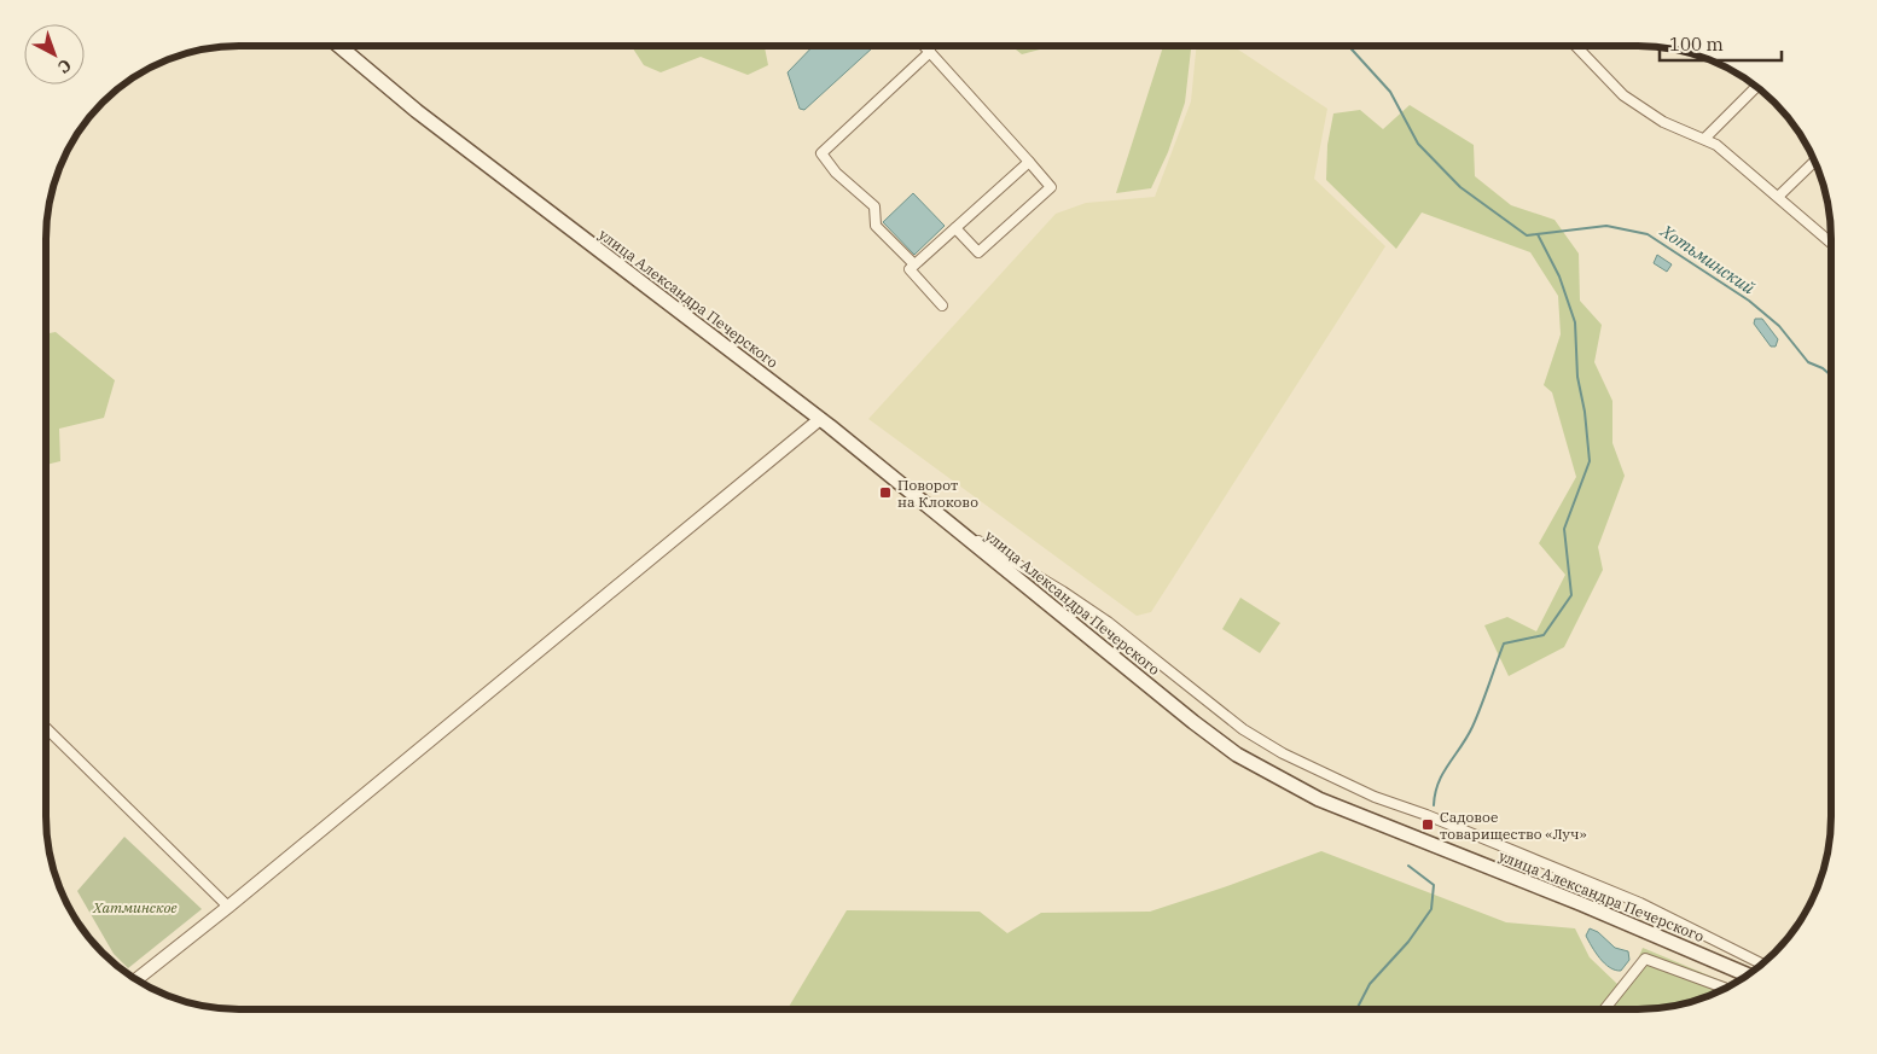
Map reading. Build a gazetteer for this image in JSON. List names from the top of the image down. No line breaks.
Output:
{"streets":{"main road":["улица Александра Печерского"]},"water":["Хотьминский"],"parks":["Хатминское"],"places":{"transit":["Поворот на Клоково","Садовое товарищество «Луч»"]},"scale_bar":"100 m","north":"bottom right"}
